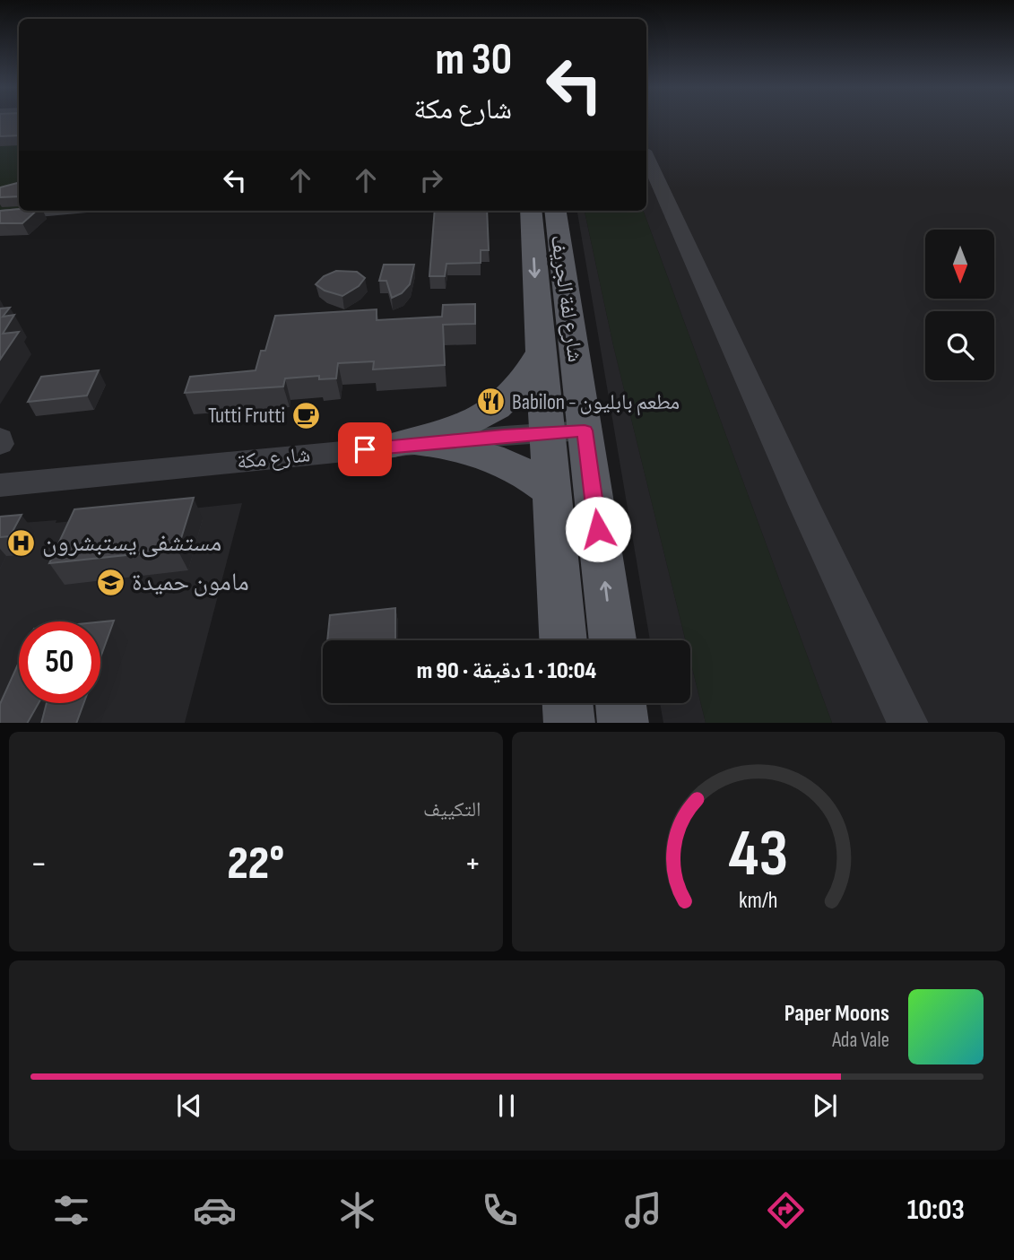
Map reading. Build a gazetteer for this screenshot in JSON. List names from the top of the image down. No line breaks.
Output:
{"streets":{"main road":["شارع لفة الجريف"],"street":["شارع مكة"]},"crossings":[["شارع لفة الجريف","شارع مكة"]],"places":{"restaurant":["Babilon - مطعم بابليون"],"cafe":["Tutti Frutti"],"hospital":["مستشفى يستبشرون"],"school or university":["مامون حميدة"]},"north":"bottom","page":{"turn":["30 m","شارع مكة"],"limit":"50","trip":"10:04 · 1 دقيقة · 90 m","tile":"التكييف","heat":["−","22°","+"],"song":["Paper Moons","Ada Vale"],"tabs":"10:03","gauge":["43","km/h"]}}
